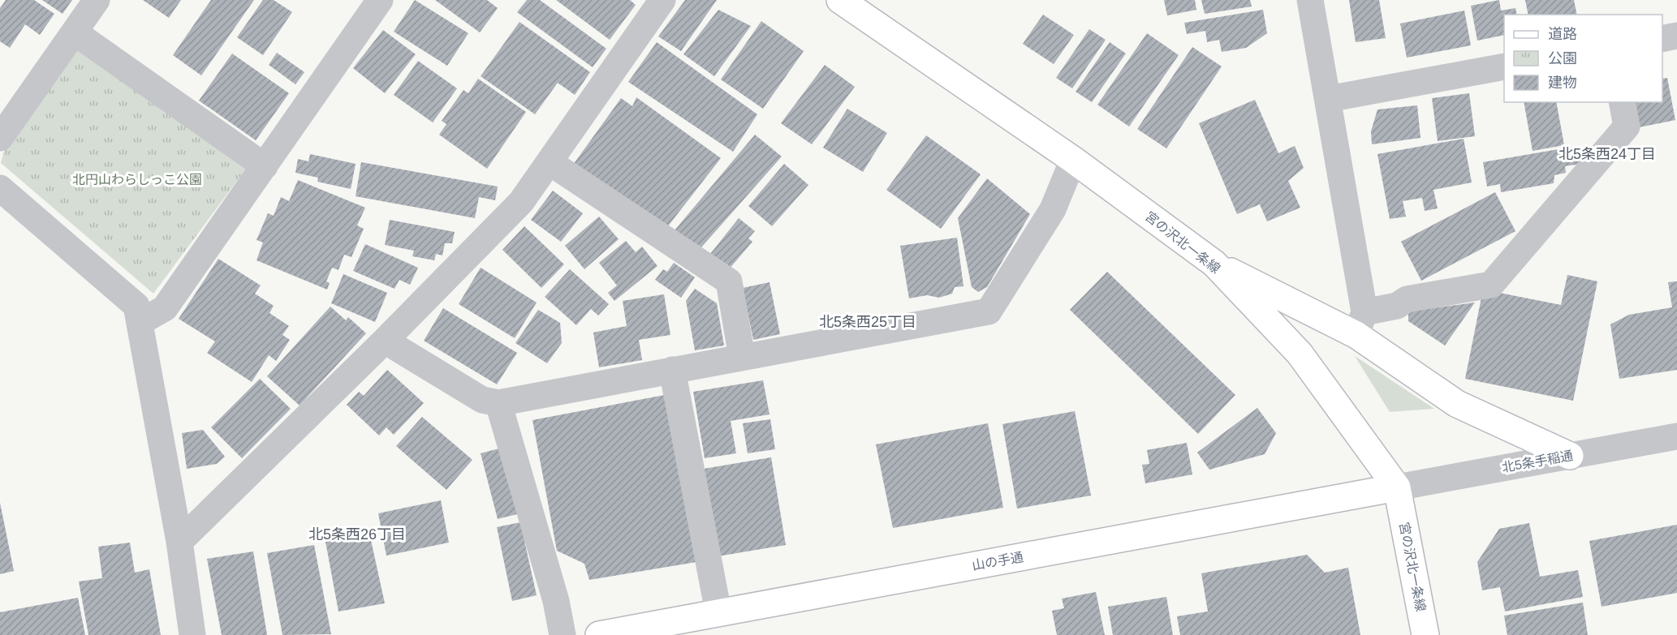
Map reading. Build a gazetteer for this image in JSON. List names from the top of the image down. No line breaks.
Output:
{"streets":{"main road":["宮の沢北一条線","山の手通"],"street":["北5条手稲通"]},"crossings":[["宮の沢北一条線","北5条手稲通"],["宮の沢北一条線","山の手通"],["北5条手稲通","山の手通"]],"districts":["北5条西24丁目","北5条西25丁目","北5条西26丁目"],"parks":["北円山わらしっこ公園"],"legend":["道路","公園","建物"]}
